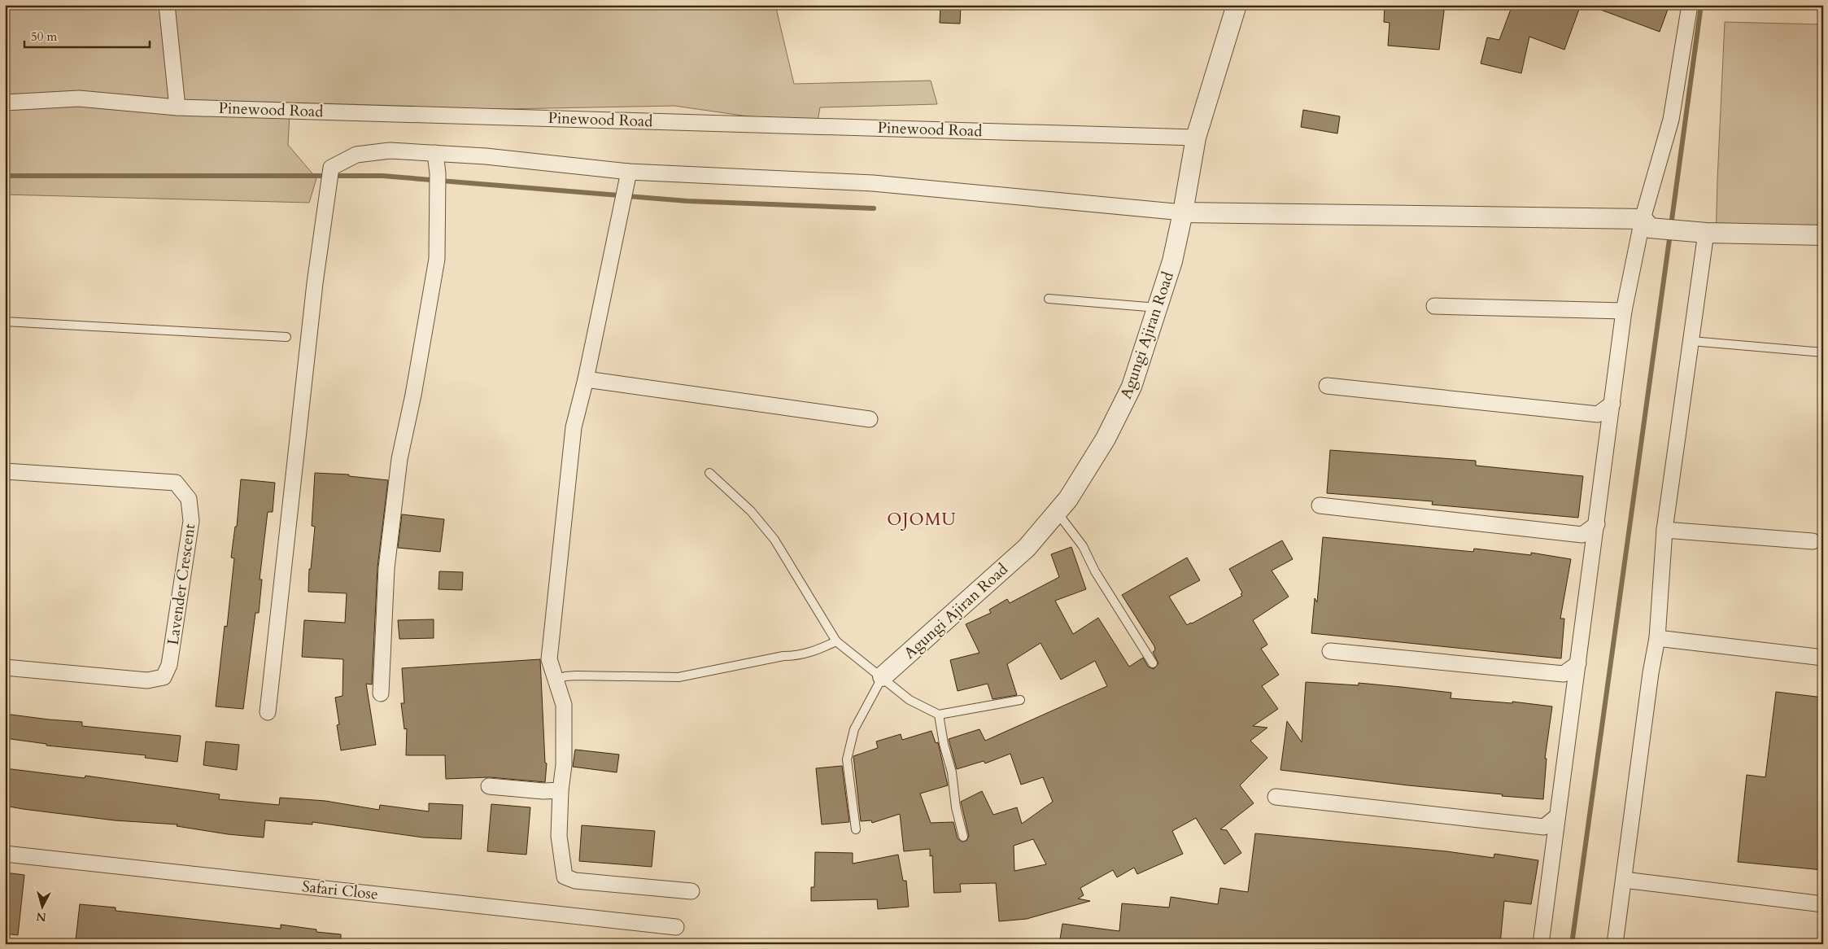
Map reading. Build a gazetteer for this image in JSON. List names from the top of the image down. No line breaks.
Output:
{"streets":{"street":["Pinewood Road","Agungi Ajiran Road","Lavender Crescent","Safari Close"]},"crossings":[["Pinewood Road","Agungi Ajiran Road"]],"districts":["OJOMU"],"scale_bar":"50 m","north":"bottom"}
